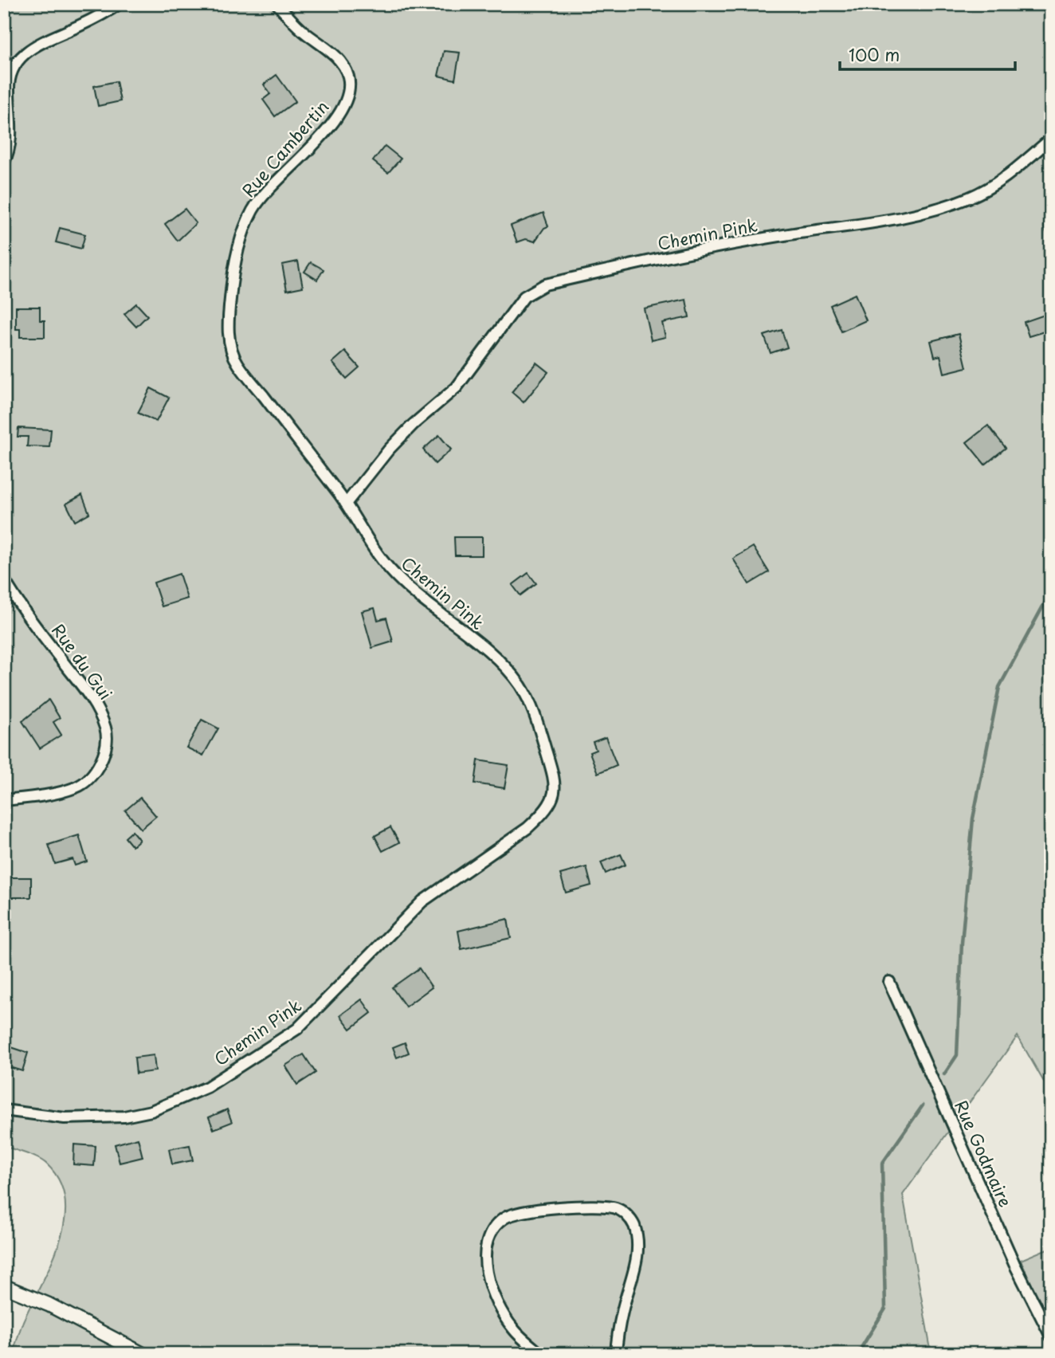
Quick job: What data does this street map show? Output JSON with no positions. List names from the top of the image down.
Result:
{
  "streets": {
    "street": [
      "Rue Cambertin",
      "Chemin Pink",
      "Rue du Gui",
      "Rue Godmaire"
    ]
  },
  "crossings": [
    ["Rue Cambertin", "Chemin Pink"]
  ],
  "scale_bar": "100 m"
}
